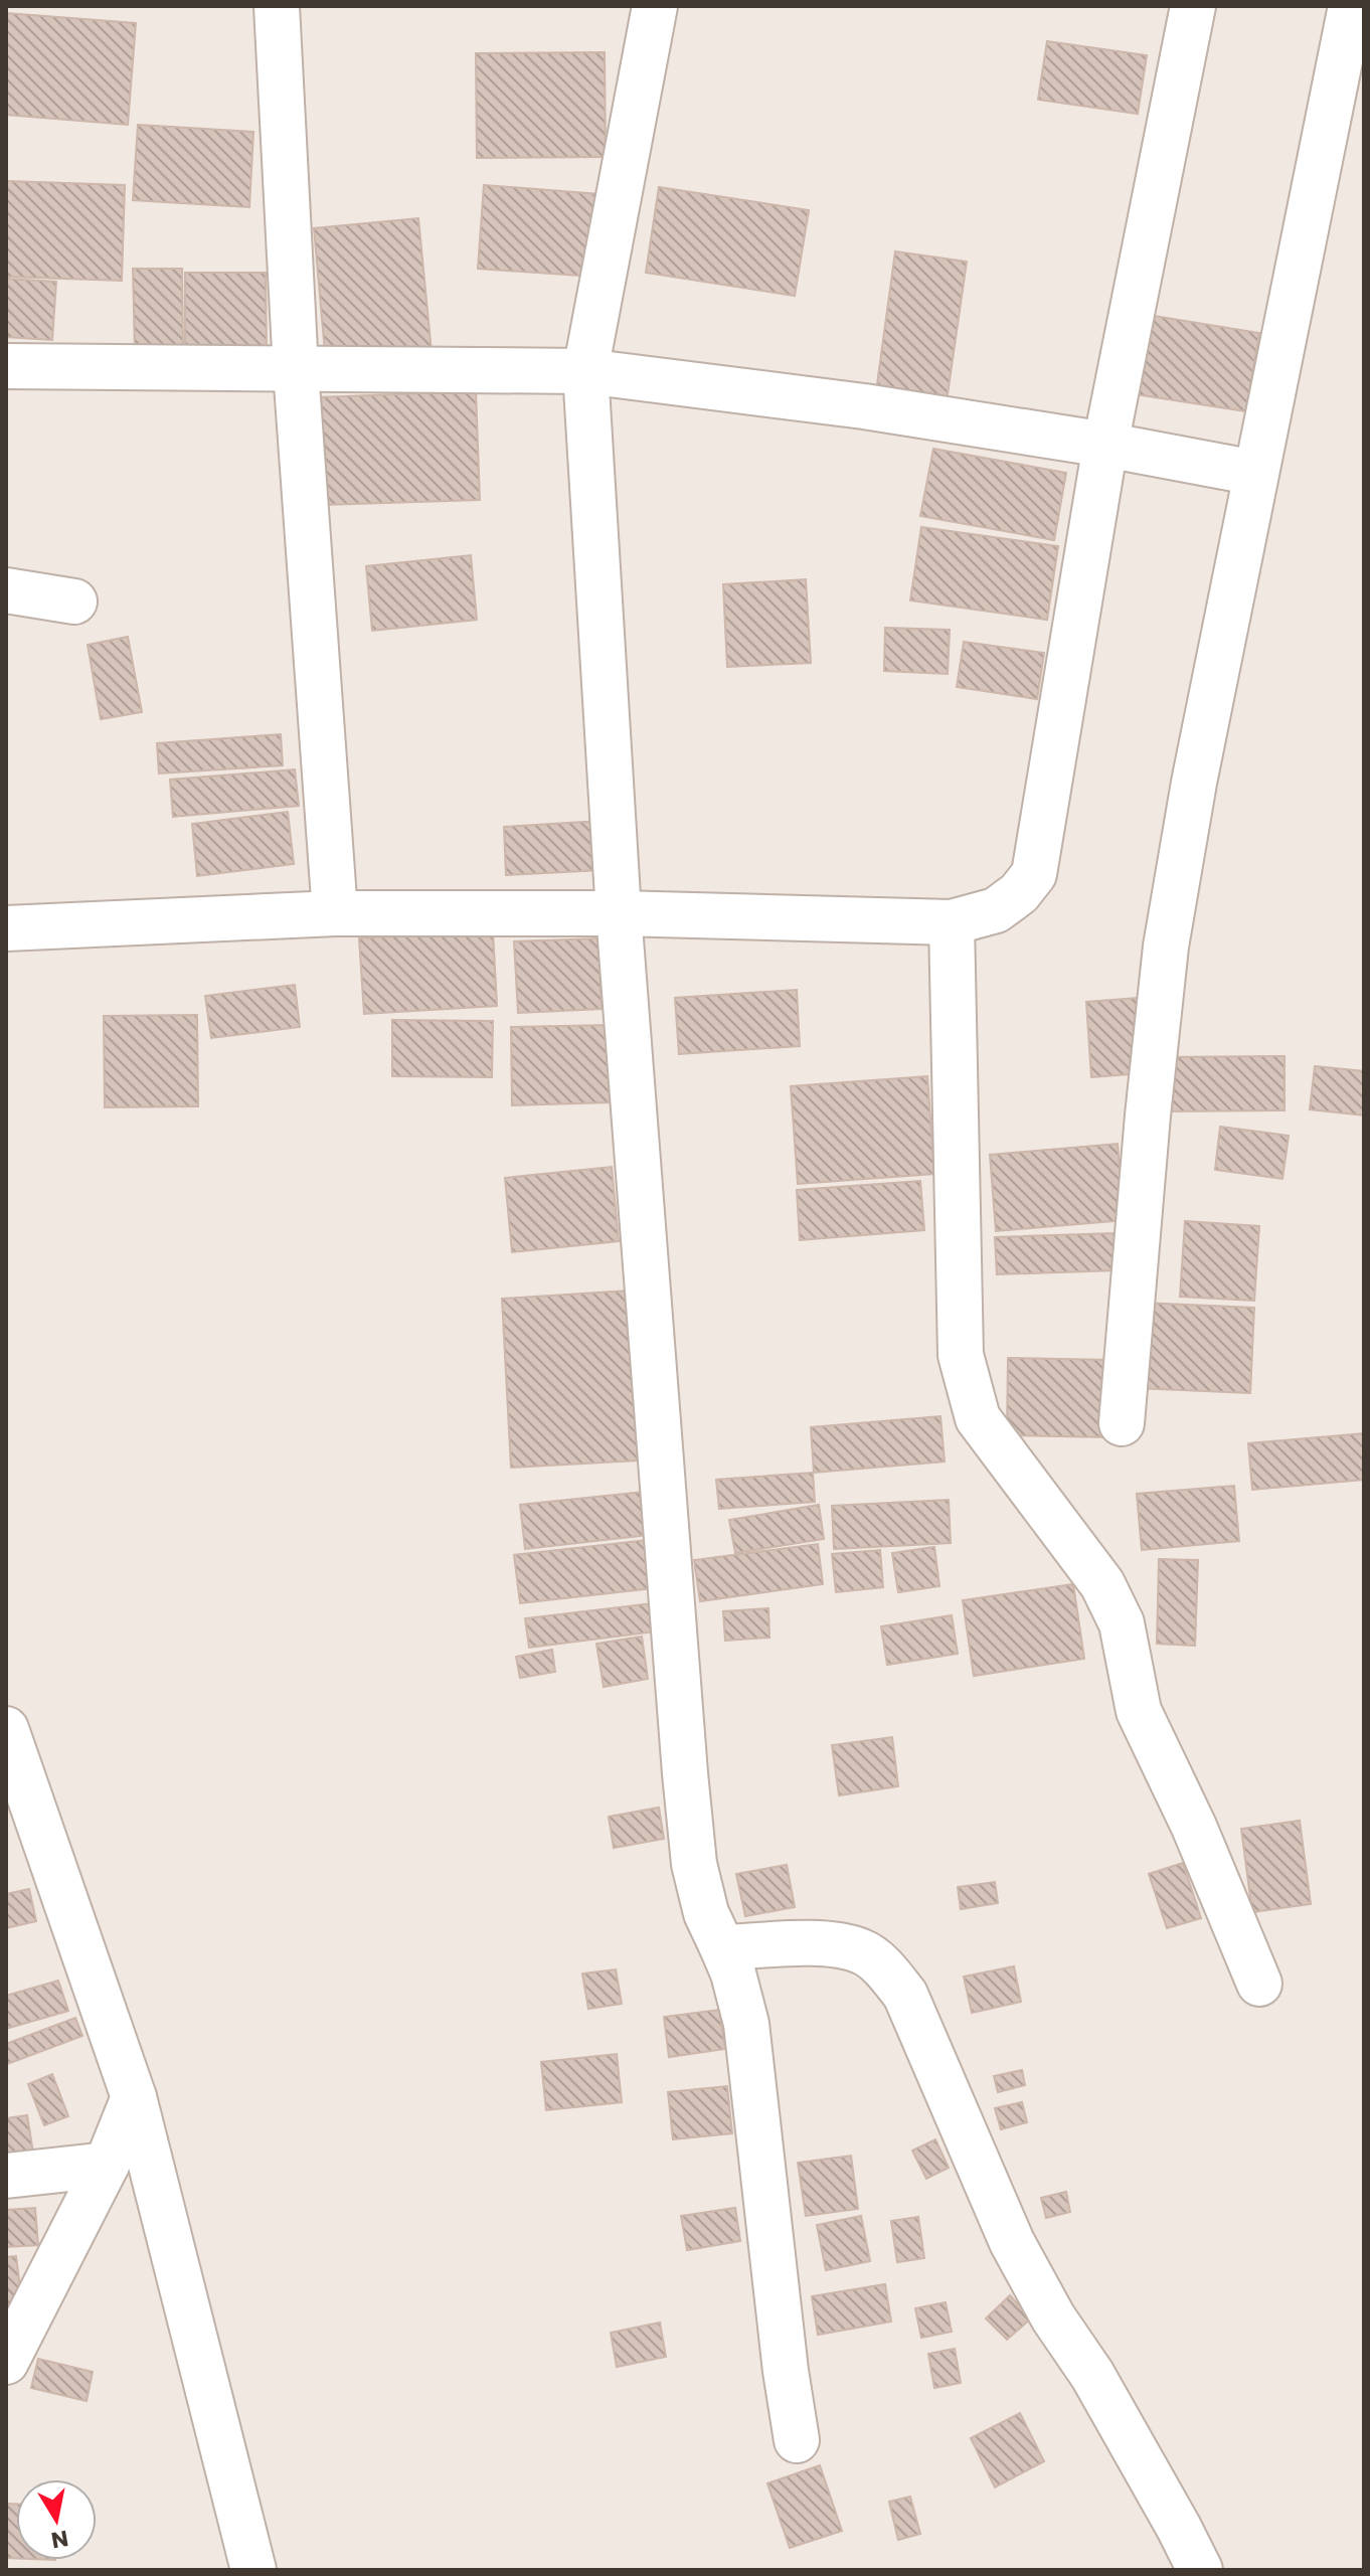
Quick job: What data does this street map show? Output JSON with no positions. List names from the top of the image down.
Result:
{
  "north": "bottom"
}
